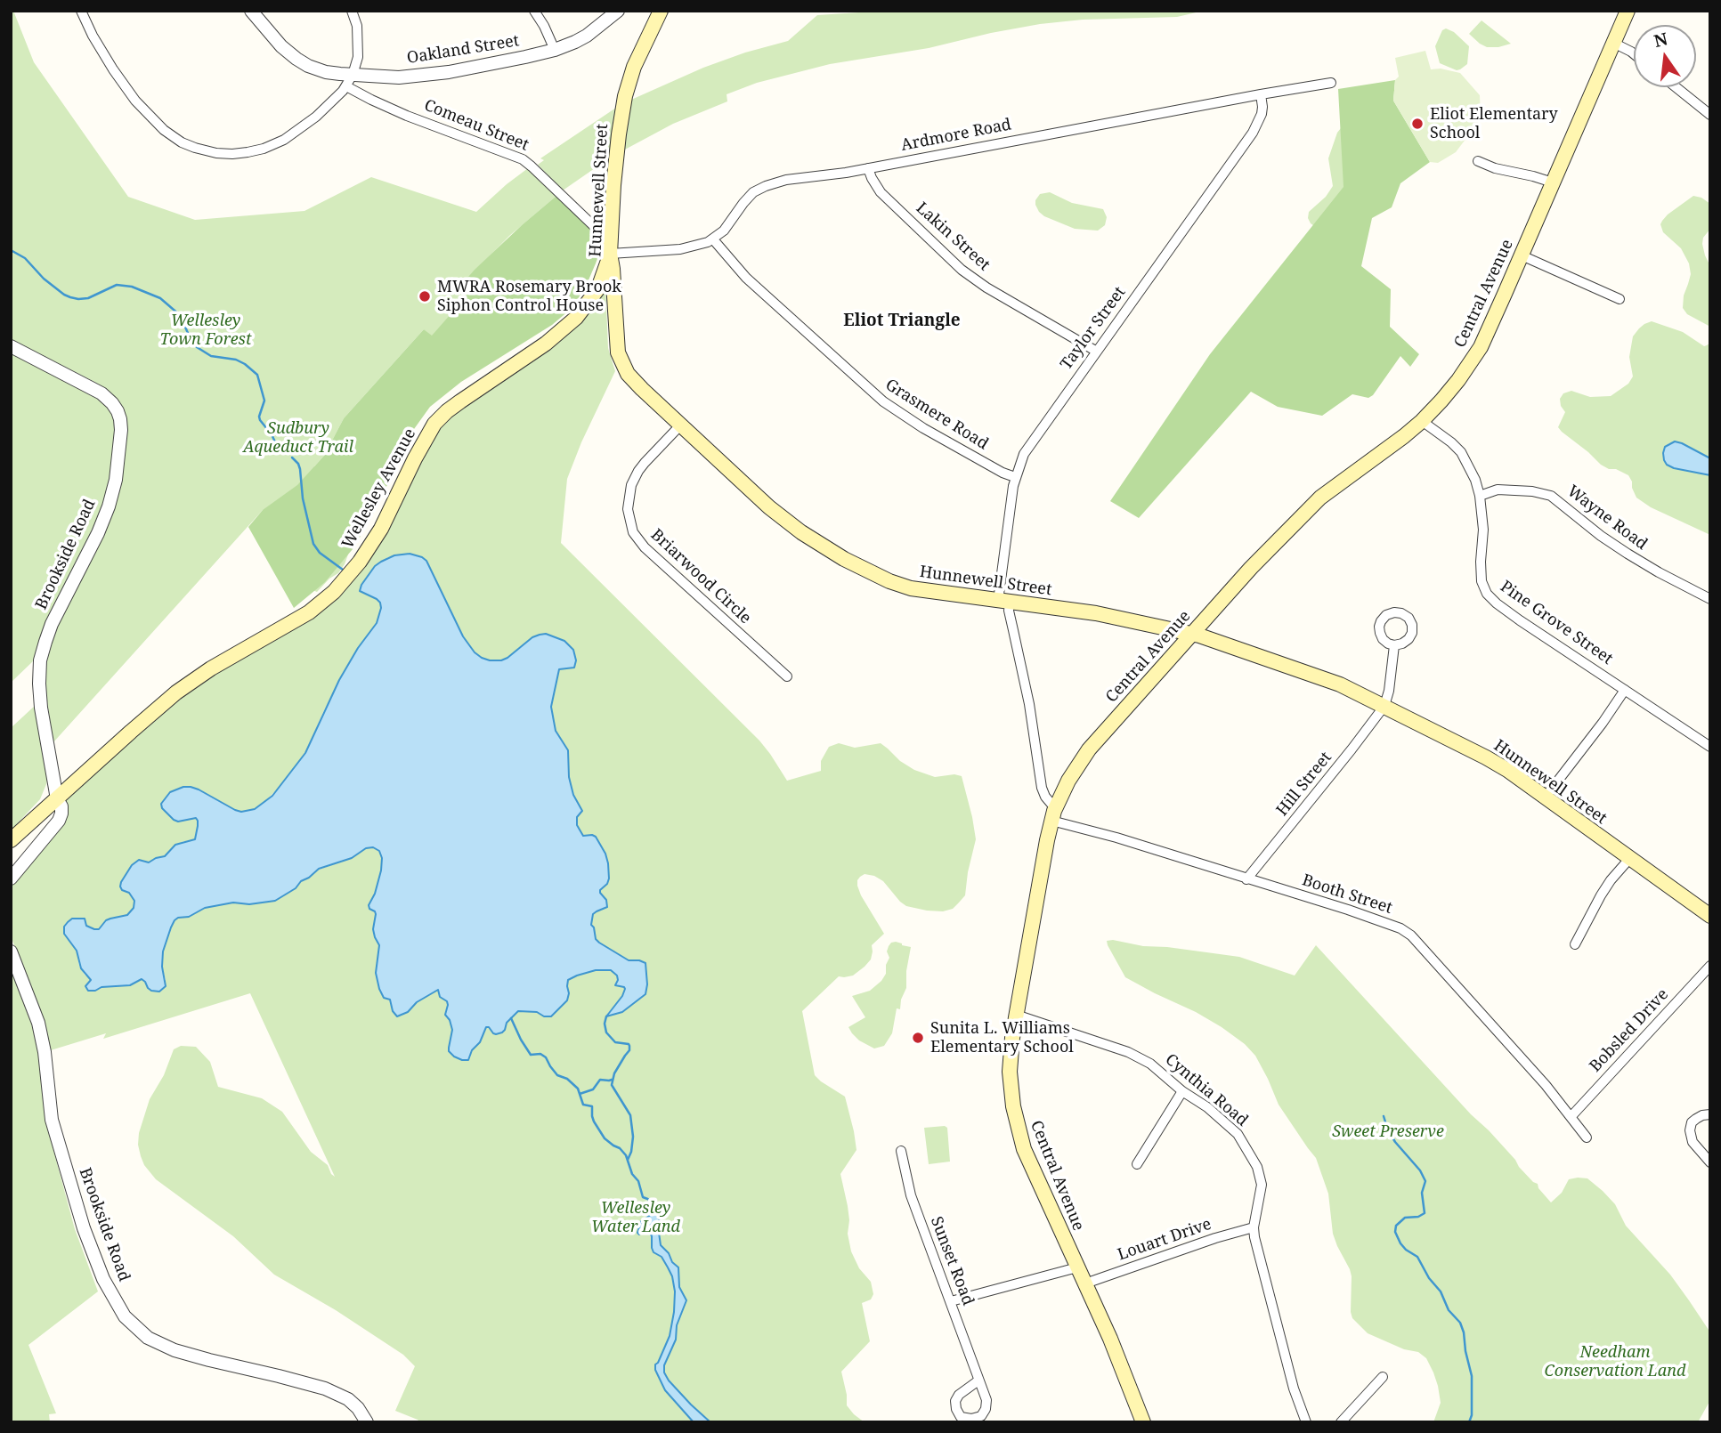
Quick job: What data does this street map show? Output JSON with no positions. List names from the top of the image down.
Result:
{
  "streets": {
    "main road": ["Hunnewell Street", "Central Avenue", "Wellesley Avenue"],
    "street": [
      "Oakland Street",
      "Comeau Street",
      "Ardmore Road",
      "Lakin Street",
      "Taylor Street",
      "Grasmere Road",
      "Wayne Road",
      "Brookside Road",
      "Briarwood Circle",
      "Pine Grove Street",
      "Hill Street",
      "Booth Street",
      "Bobsled Drive",
      "Cynthia Road",
      "Louart Drive",
      "Sunset Road"
    ]
  },
  "crossings": [
    ["Oakland Street", "Comeau Street"],
    ["Comeau Street", "Hunnewell Street"],
    ["Ardmore Road", "Lakin Street"],
    ["Ardmore Road", "Taylor Street"],
    ["Ardmore Road", "Grasmere Road"],
    ["Hunnewell Street", "Central Avenue"],
    ["Hunnewell Street", "Taylor Street"],
    ["Hunnewell Street", "Wellesley Avenue"],
    ["Hunnewell Street", "Briarwood Circle"],
    ["Hunnewell Street", "Hill Street"],
    ["Lakin Street", "Taylor Street"],
    ["Central Avenue", "Taylor Street"],
    ["Central Avenue", "Pine Grove Street"],
    ["Central Avenue", "Booth Street"],
    ["Central Avenue", "Cynthia Road"],
    ["Central Avenue", "Louart Drive"],
    ["Taylor Street", "Grasmere Road"],
    ["Taylor Street", "Booth Street"],
    ["Wellesley Avenue", "Brookside Road"],
    ["Wayne Road", "Pine Grove Street"],
    ["Hill Street", "Booth Street"],
    ["Booth Street", "Bobsled Drive"],
    ["Cynthia Road", "Louart Drive"]
  ],
  "districts": ["Eliot Triangle"],
  "parks": [
    "Wellesley Town Forest",
    "Sudbury Aqueduct Trail",
    "Sweet Preserve",
    "Wellesley Water Land",
    "Needham Conservation Land"
  ],
  "places": ["Eliot Elementary School", "MWRA Rosemary Brook Siphon Control House", "Sunita L. Williams Elementary School"],
  "north": "top"
}
